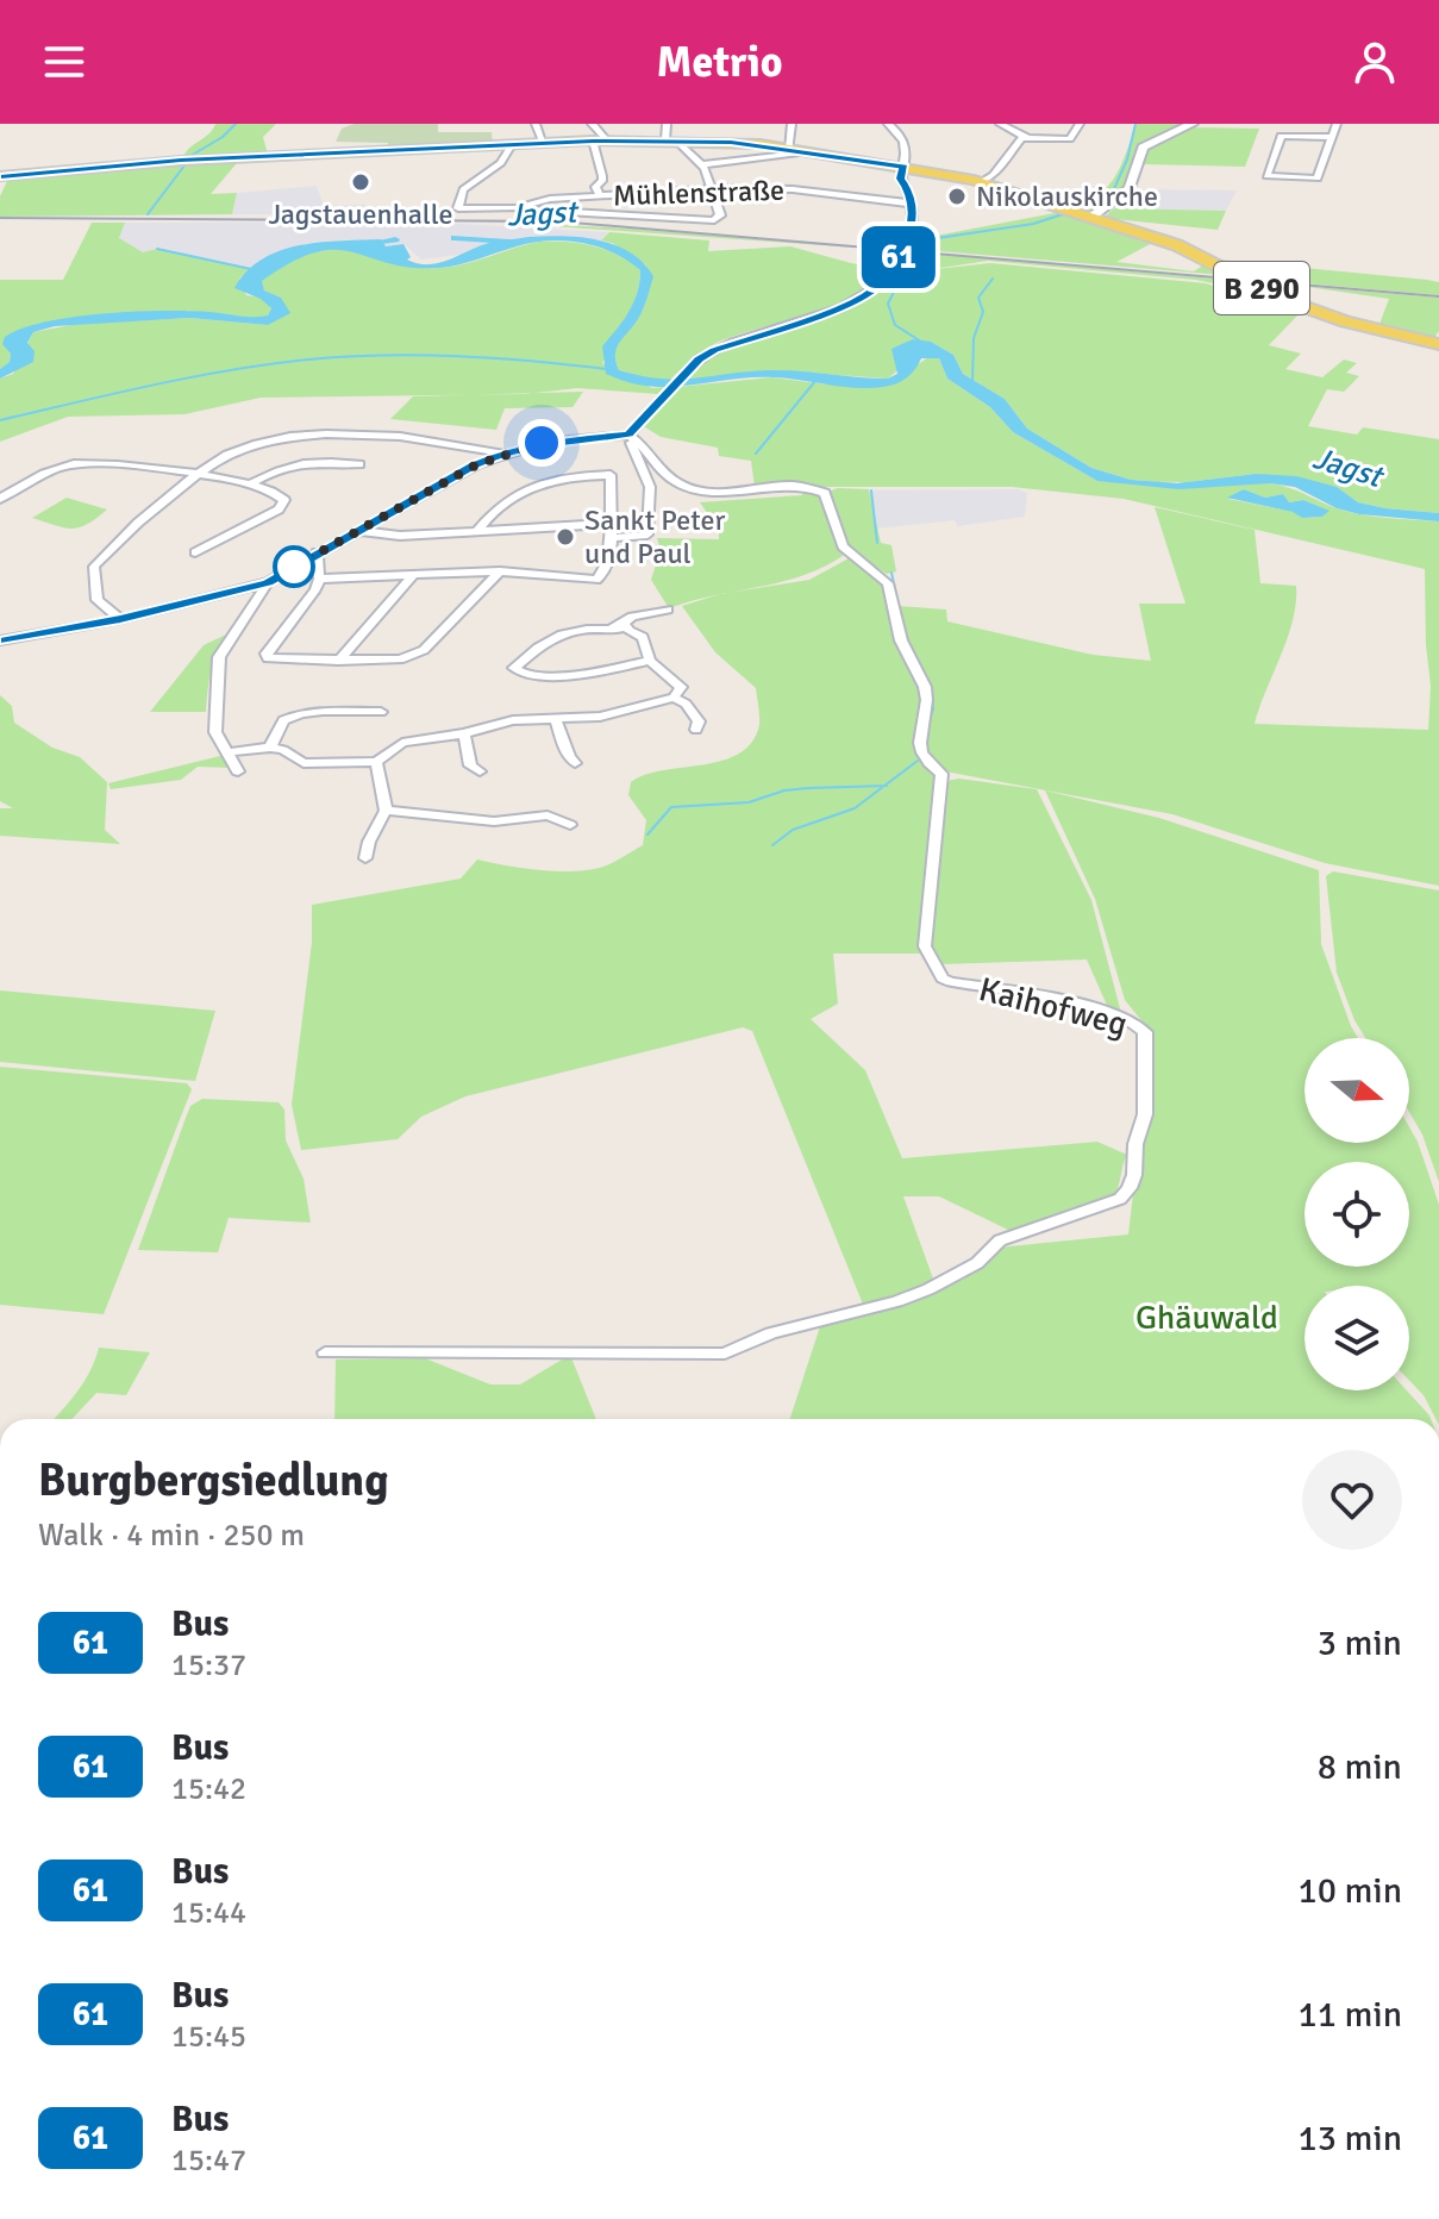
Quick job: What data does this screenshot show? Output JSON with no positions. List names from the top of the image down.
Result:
{
  "streets": {
    "main road": ["B 290"],
    "street": ["Mühlenstraße", "Kaihofweg"]
  },
  "water": ["Jagst"],
  "parks": ["Ghäuwald"],
  "places": ["Jagstauenhalle", "Nikolauskirche", "Sankt Peter und Paul"],
  "lines": ["bus line 61"],
  "north": "right",
  "page": {
    "header": "Metrio",
    "on_map": "61",
    "heading": ["Burgbergsiedlung", "Walk · 4 min · 250 m"],
    "list": [
      {
        "mark": "61",
        "name": "Bus",
        "note": "15:37",
        "value": "3 min"
      },
      {
        "mark": "61",
        "name": "Bus",
        "note": "15:42",
        "value": "8 min"
      },
      {
        "mark": "61",
        "name": "Bus",
        "note": "15:44",
        "value": "10 min"
      },
      {
        "mark": "61",
        "name": "Bus",
        "note": "15:45",
        "value": "11 min"
      },
      {
        "mark": "61",
        "name": "Bus",
        "note": "15:47",
        "value": "13 min"
      }
    ]
  }
}
